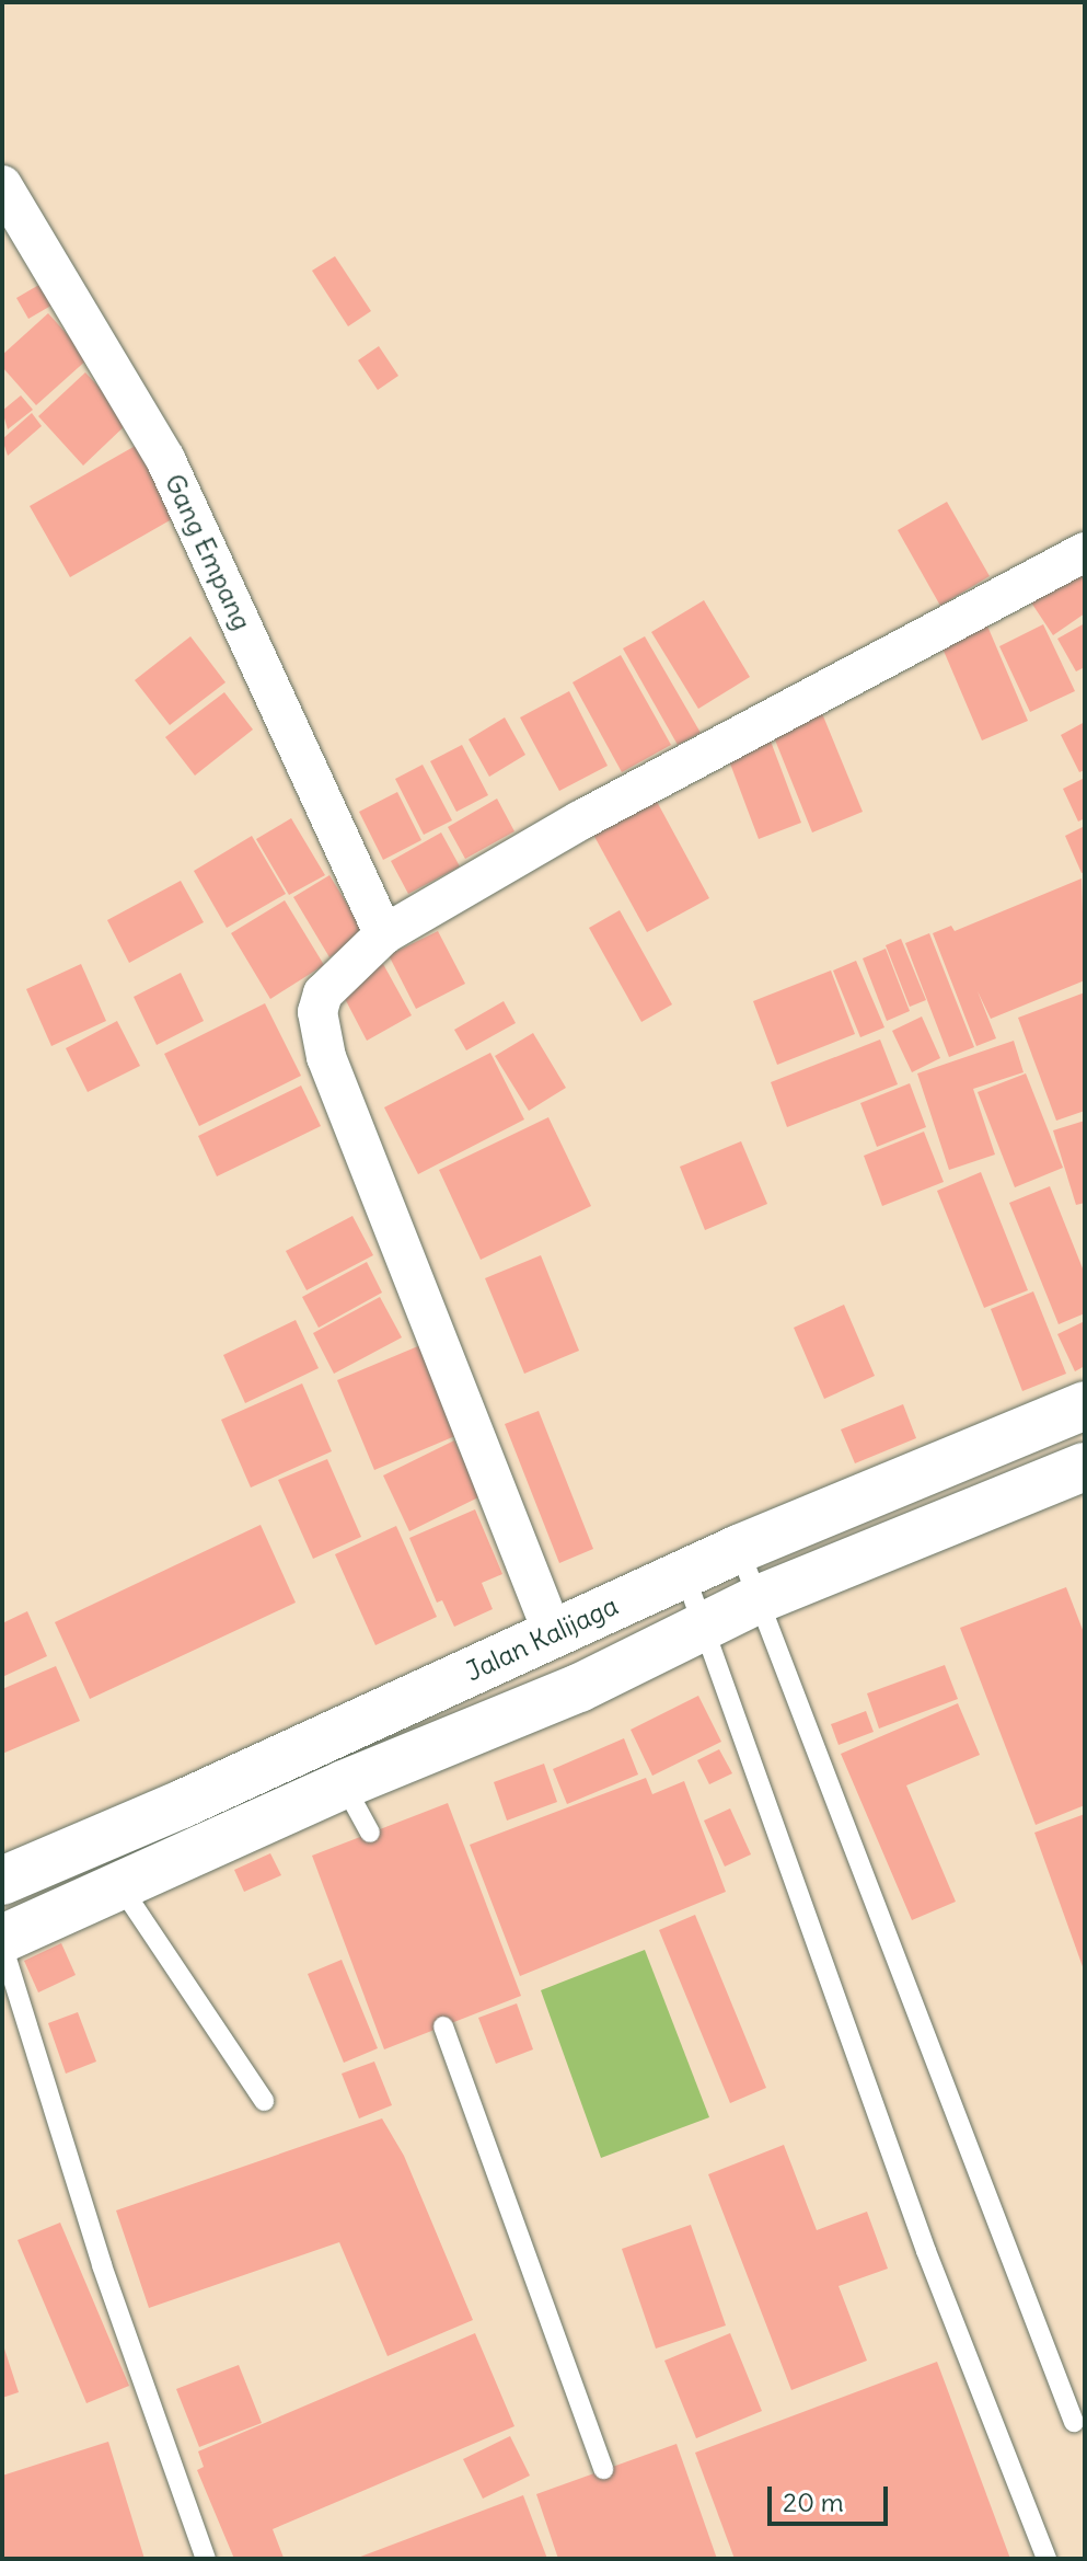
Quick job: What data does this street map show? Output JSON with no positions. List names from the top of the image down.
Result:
{
  "streets": {
    "highway": ["Jalan Kalijaga"],
    "street": ["Gang Empang"]
  },
  "scale_bar": "20 m"
}
